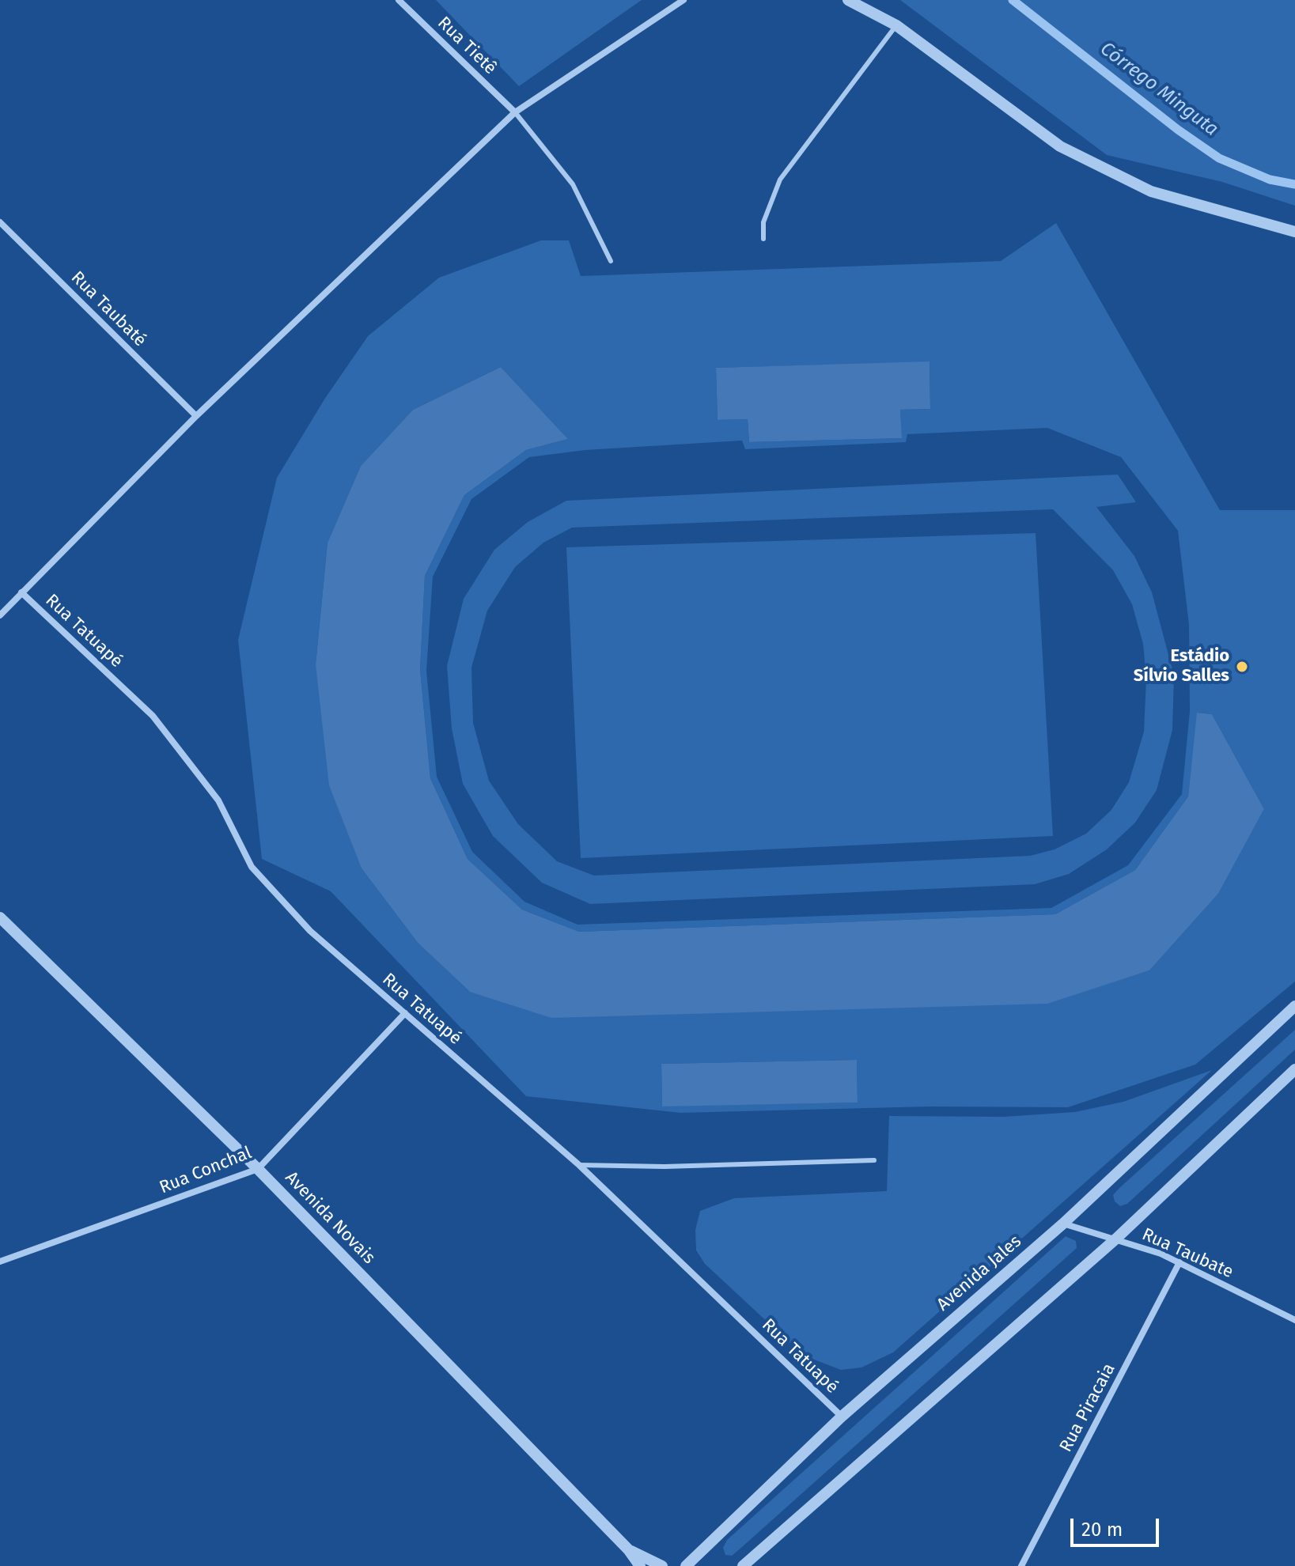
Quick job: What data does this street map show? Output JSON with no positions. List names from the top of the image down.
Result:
{
  "streets": {
    "street": [
      "Rua Tietê",
      "Rua Taubaté",
      "Rua Tatuapé",
      "Rua Conchal",
      "Avenida Novais",
      "Rua Taubate",
      "Avenida Jales",
      "Rua Piracaia"
    ]
  },
  "crossings": [
    ["Rua Tatuapé", "Rua Conchal"],
    ["Rua Tatuapé", "Avenida Jales"],
    ["Rua Conchal", "Avenida Novais"],
    ["Rua Taubate", "Avenida Jales"],
    ["Rua Taubate", "Rua Piracaia"]
  ],
  "water": ["Córrego Minguta"],
  "places": ["Estádio Sílvio Salles"],
  "scale_bar": "20 m"
}
